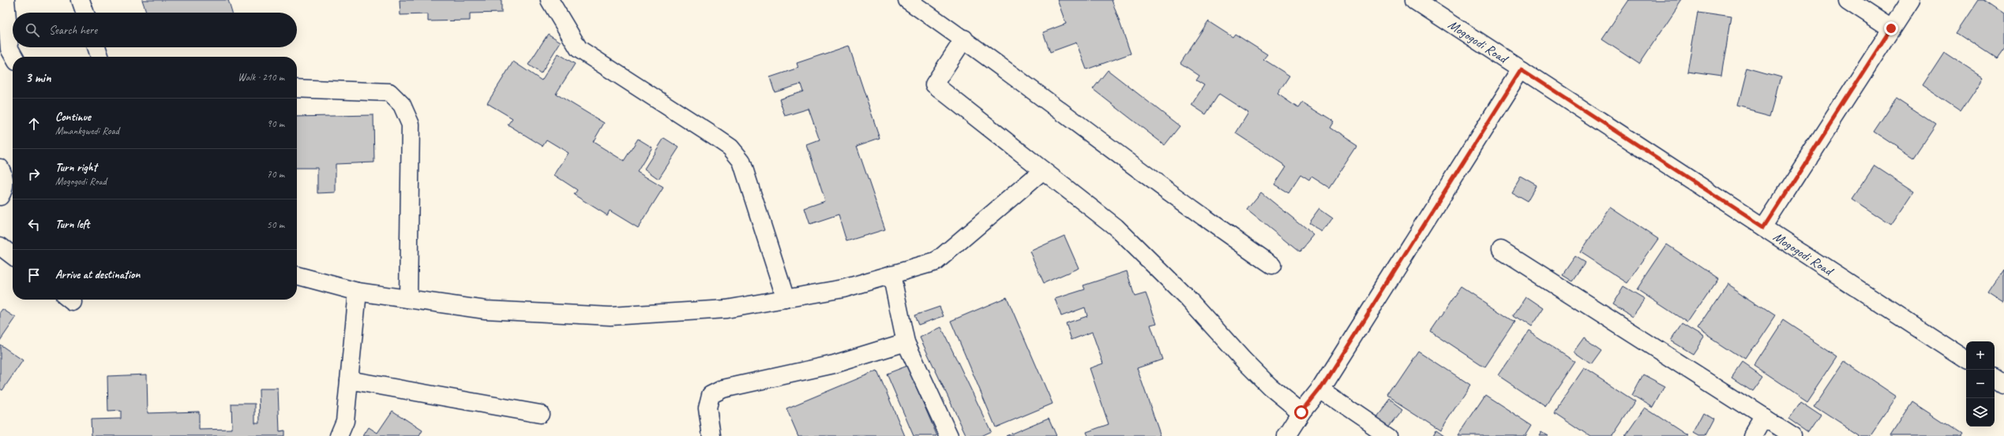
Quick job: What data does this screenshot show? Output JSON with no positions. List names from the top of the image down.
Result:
{
  "streets": {
    "street": ["Mogogodi Road"]
  },
  "page": {
    "search": "Search here",
    "heading": ["3 min", "Walk · 210 m"],
    "list": [
      ["Continue", "Mmankgwedi Road", "90 m"],
      ["Turn right", "Mogogodi Road", "70 m"],
      ["Turn left", "50 m"],
      "Arrive at destination"
    ],
    "map_buttons": ["+", "−"]
  }
}
